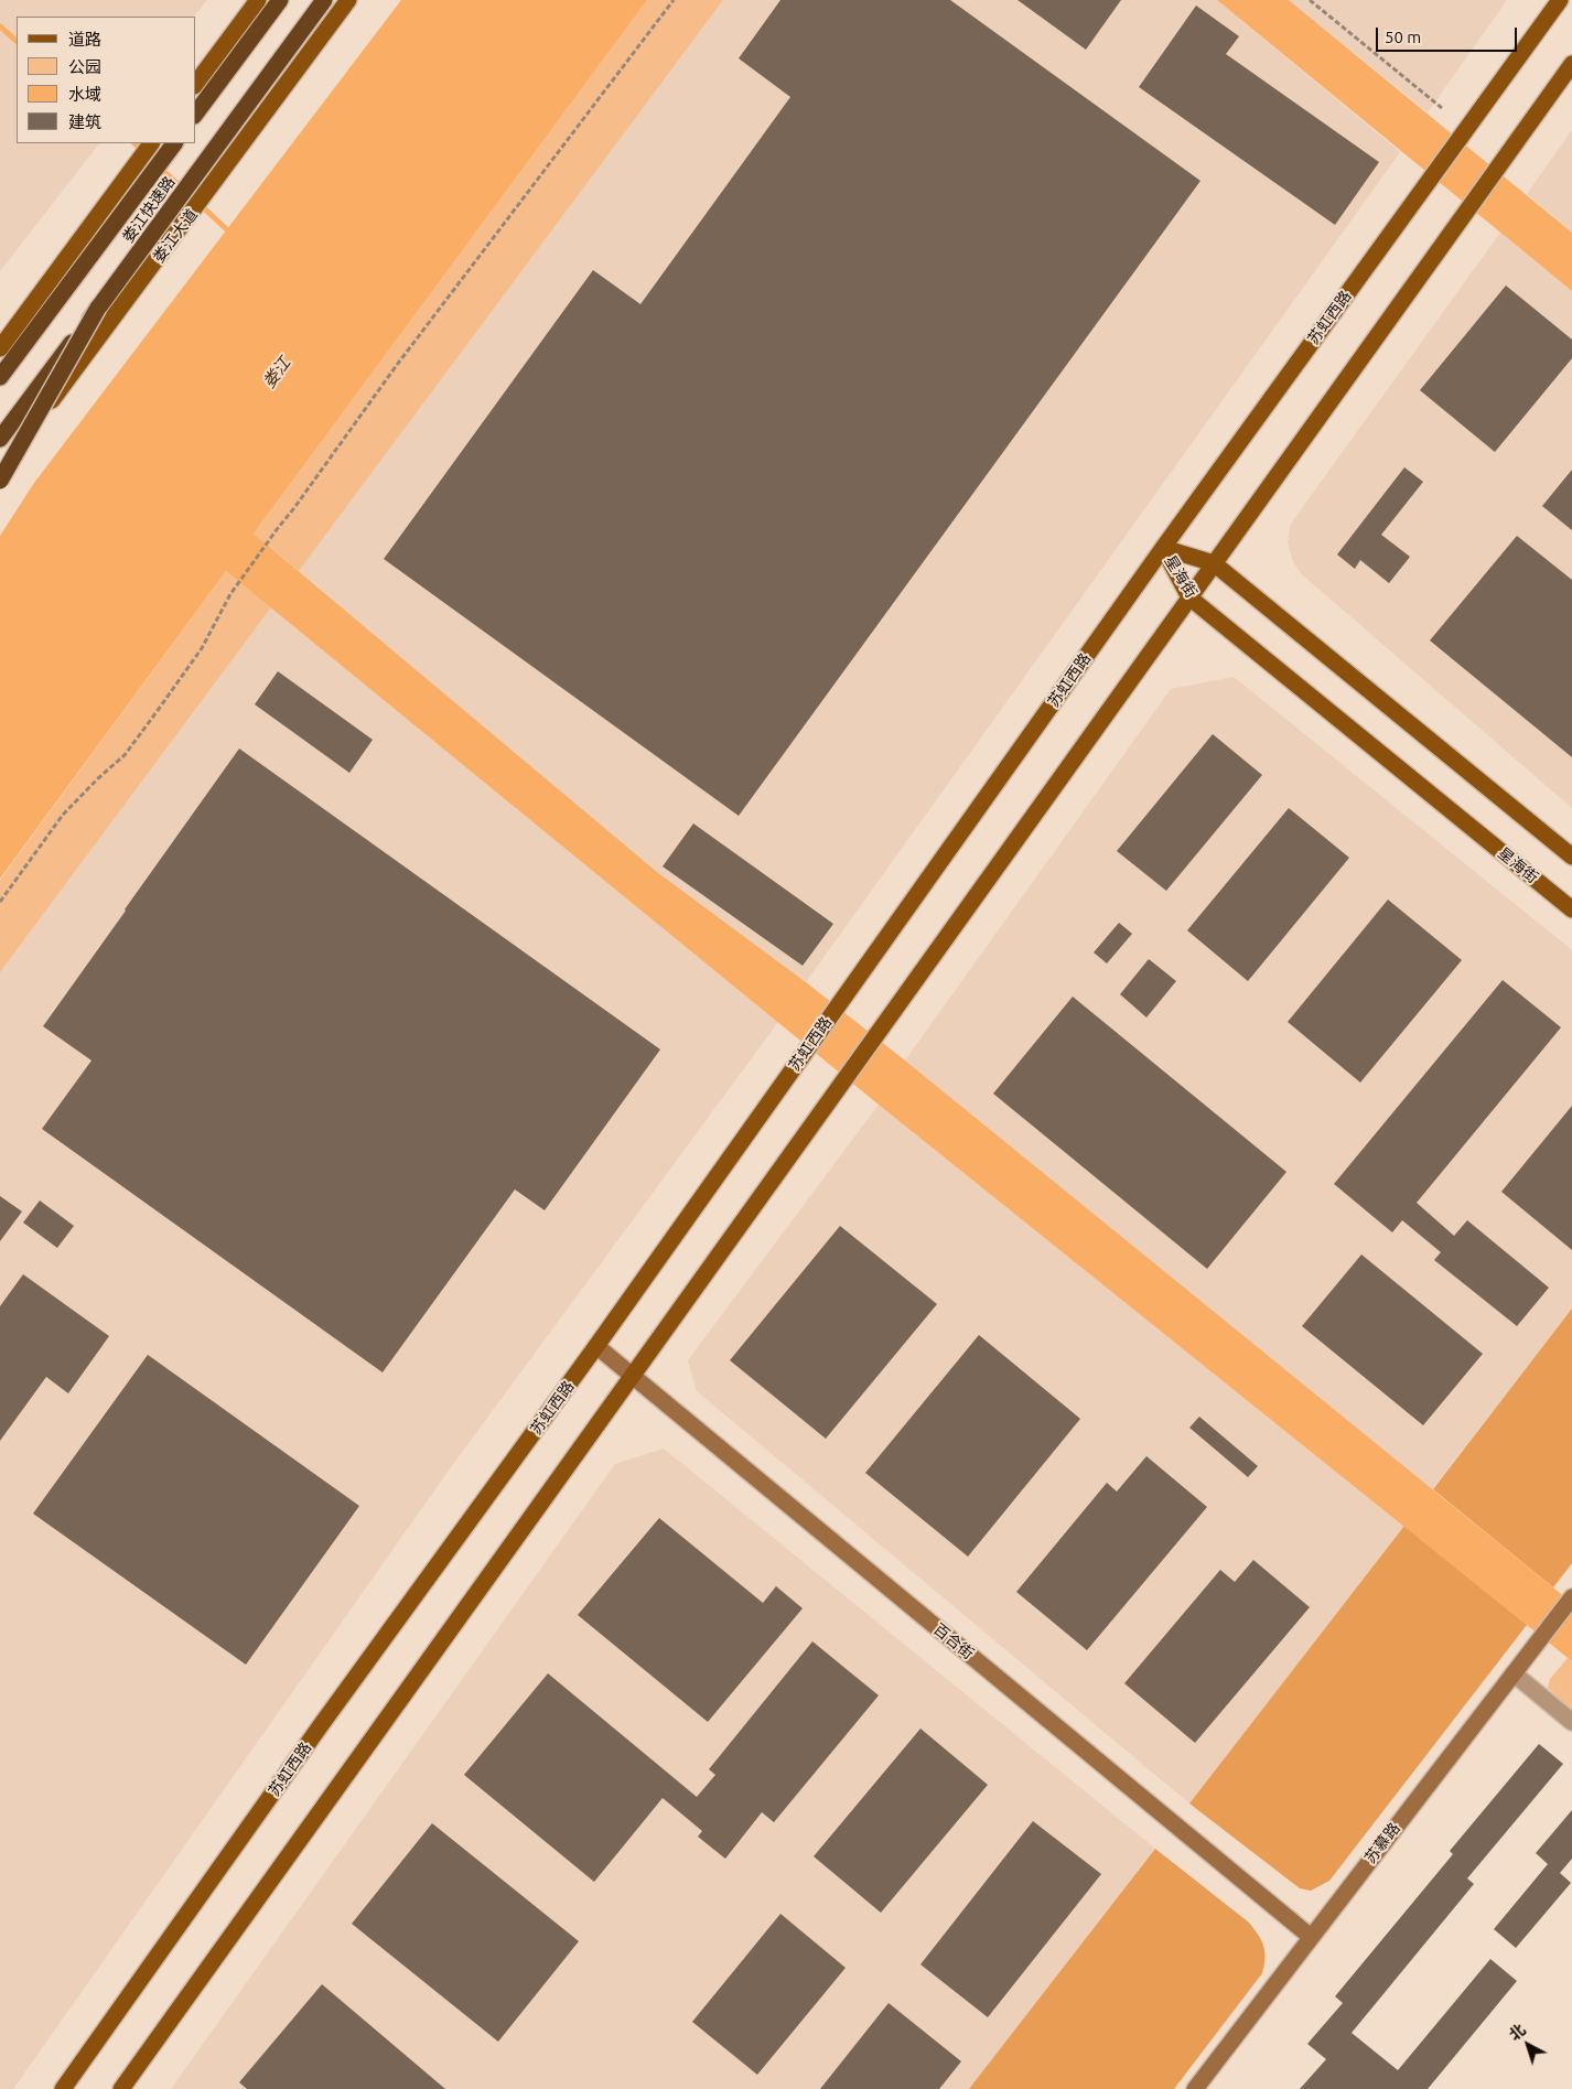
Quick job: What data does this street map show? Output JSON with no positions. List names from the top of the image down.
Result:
{
  "streets": {
    "highway": ["娄江快速路"],
    "main road": ["娄江大道", "苏虹西路", "星海街"],
    "street": ["百合街", "苏慕路"]
  },
  "crossings": [
    ["苏虹西路", "星海街"],
    ["苏虹西路", "百合街"],
    ["百合街", "苏慕路"]
  ],
  "water": ["娄江"],
  "legend": [
    "道路",
    "公园",
    "水域",
    "建筑"
  ],
  "scale_bar": "50 m",
  "north": "top left"
}
